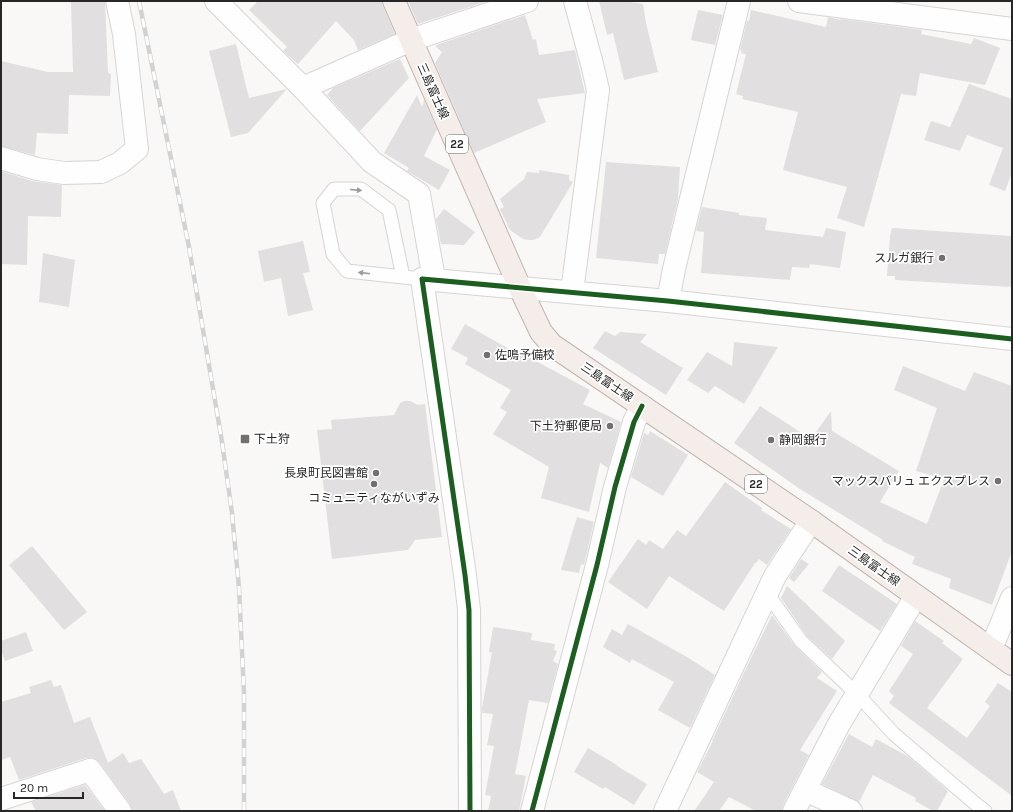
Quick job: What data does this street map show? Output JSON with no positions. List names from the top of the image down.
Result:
{
  "streets": {
    "main road": ["三島富士線", "22"]
  },
  "places": {
    "other": [
      "スルガ銀行",
      "佐鳴予備校",
      "下土狩郵便局",
      "静岡銀行",
      "長泉町民図書館",
      "マックスバリュ エクスプレス",
      "コミュニティながいずみ"
    ],
    "transit": ["下土狩"]
  },
  "scale_bar": "20 m"
}
